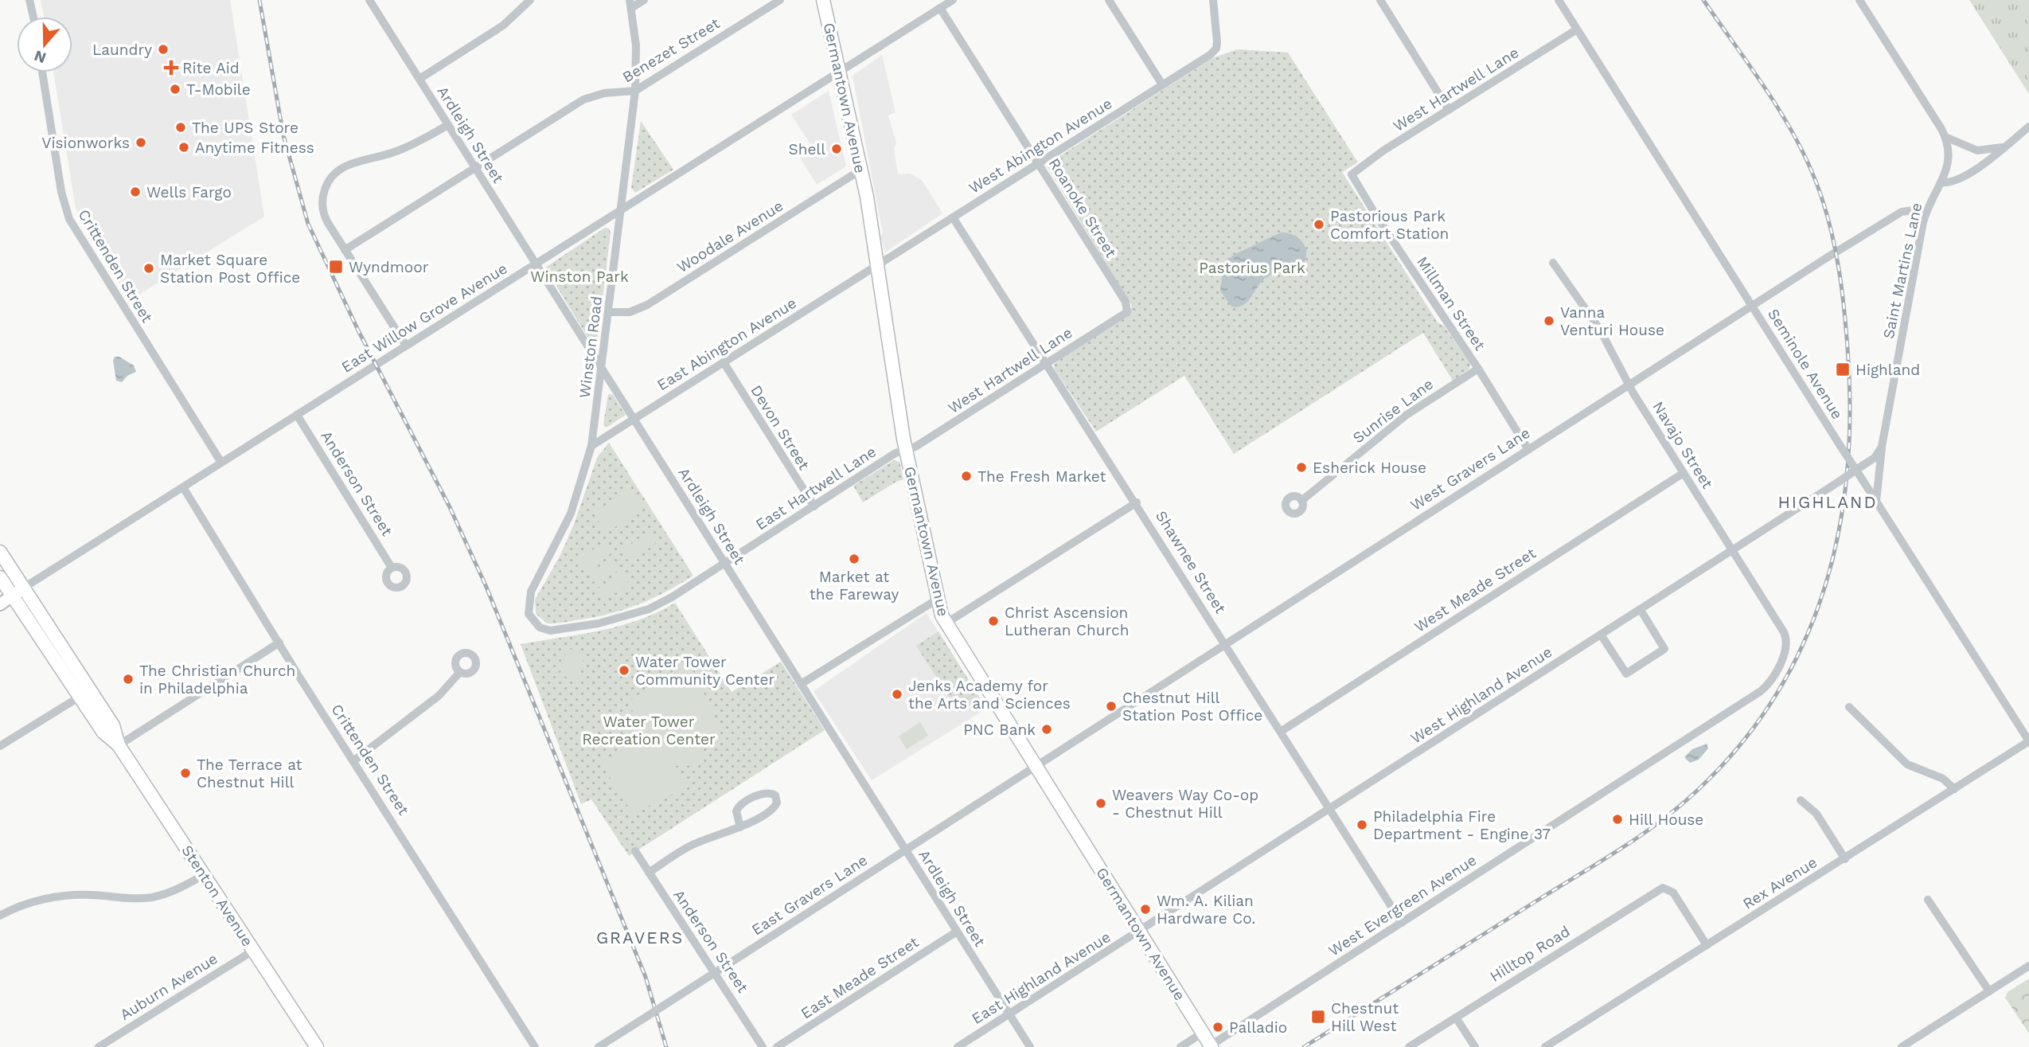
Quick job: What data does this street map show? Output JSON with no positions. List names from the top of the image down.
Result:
{
  "streets": {
    "main road": ["Germantown Avenue", "Stenton Avenue"],
    "street": [
      "Benezet Street",
      "West Hartwell Lane",
      "Ardleigh Street",
      "West Abington Avenue",
      "Roanoke Street",
      "Woodale Avenue",
      "Crittenden Street",
      "Saint Martins Lane",
      "Millman Street",
      "East Willow Grove Avenue",
      "East Abington Avenue",
      "Winston Road",
      "Seminole Avenue",
      "Sunrise Lane",
      "Devon Street",
      "Navajo Street",
      "West Gravers Lane",
      "Anderson Street",
      "East Hartwell Lane",
      "Shawnee Street",
      "West Meade Street",
      "West Highland Avenue",
      "Rex Avenue",
      "East Gravers Lane",
      "West Evergreen Avenue",
      "Hilltop Road",
      "East Meade Street",
      "East Highland Avenue",
      "Auburn Avenue"
    ]
  },
  "crossings": [
    ["Benezet Street", "Ardleigh Street"],
    ["Benezet Street", "Winston Road"],
    ["West Hartwell Lane", "Germantown Avenue"],
    ["West Hartwell Lane", "Roanoke Street"],
    ["West Hartwell Lane", "Millman Street"],
    ["West Hartwell Lane", "Seminole Avenue"],
    ["West Hartwell Lane", "East Hartwell Lane"],
    ["West Hartwell Lane", "Shawnee Street"],
    ["Germantown Avenue", "West Abington Avenue"],
    ["Germantown Avenue", "Woodale Avenue"],
    ["Germantown Avenue", "East Willow Grove Avenue"],
    ["Germantown Avenue", "East Abington Avenue"],
    ["Germantown Avenue", "West Gravers Lane"],
    ["Germantown Avenue", "East Hartwell Lane"],
    ["Germantown Avenue", "West Highland Avenue"],
    ["Germantown Avenue", "East Gravers Lane"],
    ["Germantown Avenue", "West Evergreen Avenue"],
    ["Germantown Avenue", "East Highland Avenue"],
    ["Ardleigh Street", "East Willow Grove Avenue"],
    ["Ardleigh Street", "East Abington Avenue"],
    ["Ardleigh Street", "Winston Road"],
    ["Ardleigh Street", "East Hartwell Lane"],
    ["Ardleigh Street", "East Gravers Lane"],
    ["Ardleigh Street", "East Meade Street"],
    ["Ardleigh Street", "East Highland Avenue"],
    ["West Abington Avenue", "Roanoke Street"],
    ["West Abington Avenue", "East Abington Avenue"],
    ["West Abington Avenue", "Shawnee Street"],
    ["Roanoke Street", "East Willow Grove Avenue"],
    ["Woodale Avenue", "Winston Road"],
    ["Crittenden Street", "East Willow Grove Avenue"],
    ["Saint Martins Lane", "Seminole Avenue"],
    ["Saint Martins Lane", "West Gravers Lane"],
    ["Millman Street", "Sunrise Lane"],
    ["Millman Street", "West Gravers Lane"],
    ["East Willow Grove Avenue", "Winston Road"],
    ["East Willow Grove Avenue", "Anderson Street"],
    ["East Willow Grove Avenue", "Stenton Avenue"],
    ["East Abington Avenue", "Winston Road"],
    ["East Abington Avenue", "Devon Street"],
    ["Winston Road", "East Hartwell Lane"],
    ["Seminole Avenue", "West Gravers Lane"],
    ["Seminole Avenue", "West Highland Avenue"],
    ["Seminole Avenue", "Rex Avenue"],
    ["Devon Street", "East Hartwell Lane"],
    ["Navajo Street", "West Gravers Lane"],
    ["Navajo Street", "West Meade Street"],
    ["Navajo Street", "West Highland Avenue"],
    ["Navajo Street", "West Evergreen Avenue"],
    ["West Gravers Lane", "Shawnee Street"],
    ["West Gravers Lane", "East Gravers Lane"],
    ["Anderson Street", "East Gravers Lane"],
    ["Shawnee Street", "West Meade Street"],
    ["Shawnee Street", "West Highland Avenue"],
    ["Shawnee Street", "West Evergreen Avenue"],
    ["West Highland Avenue", "East Highland Avenue"],
    ["Rex Avenue", "Hilltop Road"],
    ["Stenton Avenue", "Auburn Avenue"]
  ],
  "districts": ["HIGHLAND", "GRAVERS"],
  "parks": ["Pastorius Park", "Winston Park", "Water Tower Recreation Center"],
  "places": {
    "other": [
      "Laundry",
      "T-Mobile",
      "The UPS Store",
      "Visionworks",
      "Anytime Fitness",
      "Shell",
      "Wells Fargo",
      "Pastorious Park Comfort Station",
      "Market Square Station Post Office",
      "Vanna Venturi House",
      "Esherick House",
      "The Fresh Market",
      "Market at the Fareway",
      "Christ Ascension Lutheran Church",
      "Water Tower Community Center",
      "The Christian Church in Philadelphia",
      "Jenks Academy for the Arts and Sciences",
      "Chestnut Hill Station Post Office",
      "PNC Bank",
      "The Terrace at Chestnut Hill",
      "Weavers Way Co‑op - Chestnut Hill",
      "Hill House",
      "Philadelphia Fire Department - Engine 37",
      "Wm. A. Kilian Hardware Co.",
      "Palladio"
    ],
    "health": ["Rite Aid"],
    "transit": ["Wyndmoor", "Highland", "Chestnut Hill West"]
  },
  "north": "bottom"
}
